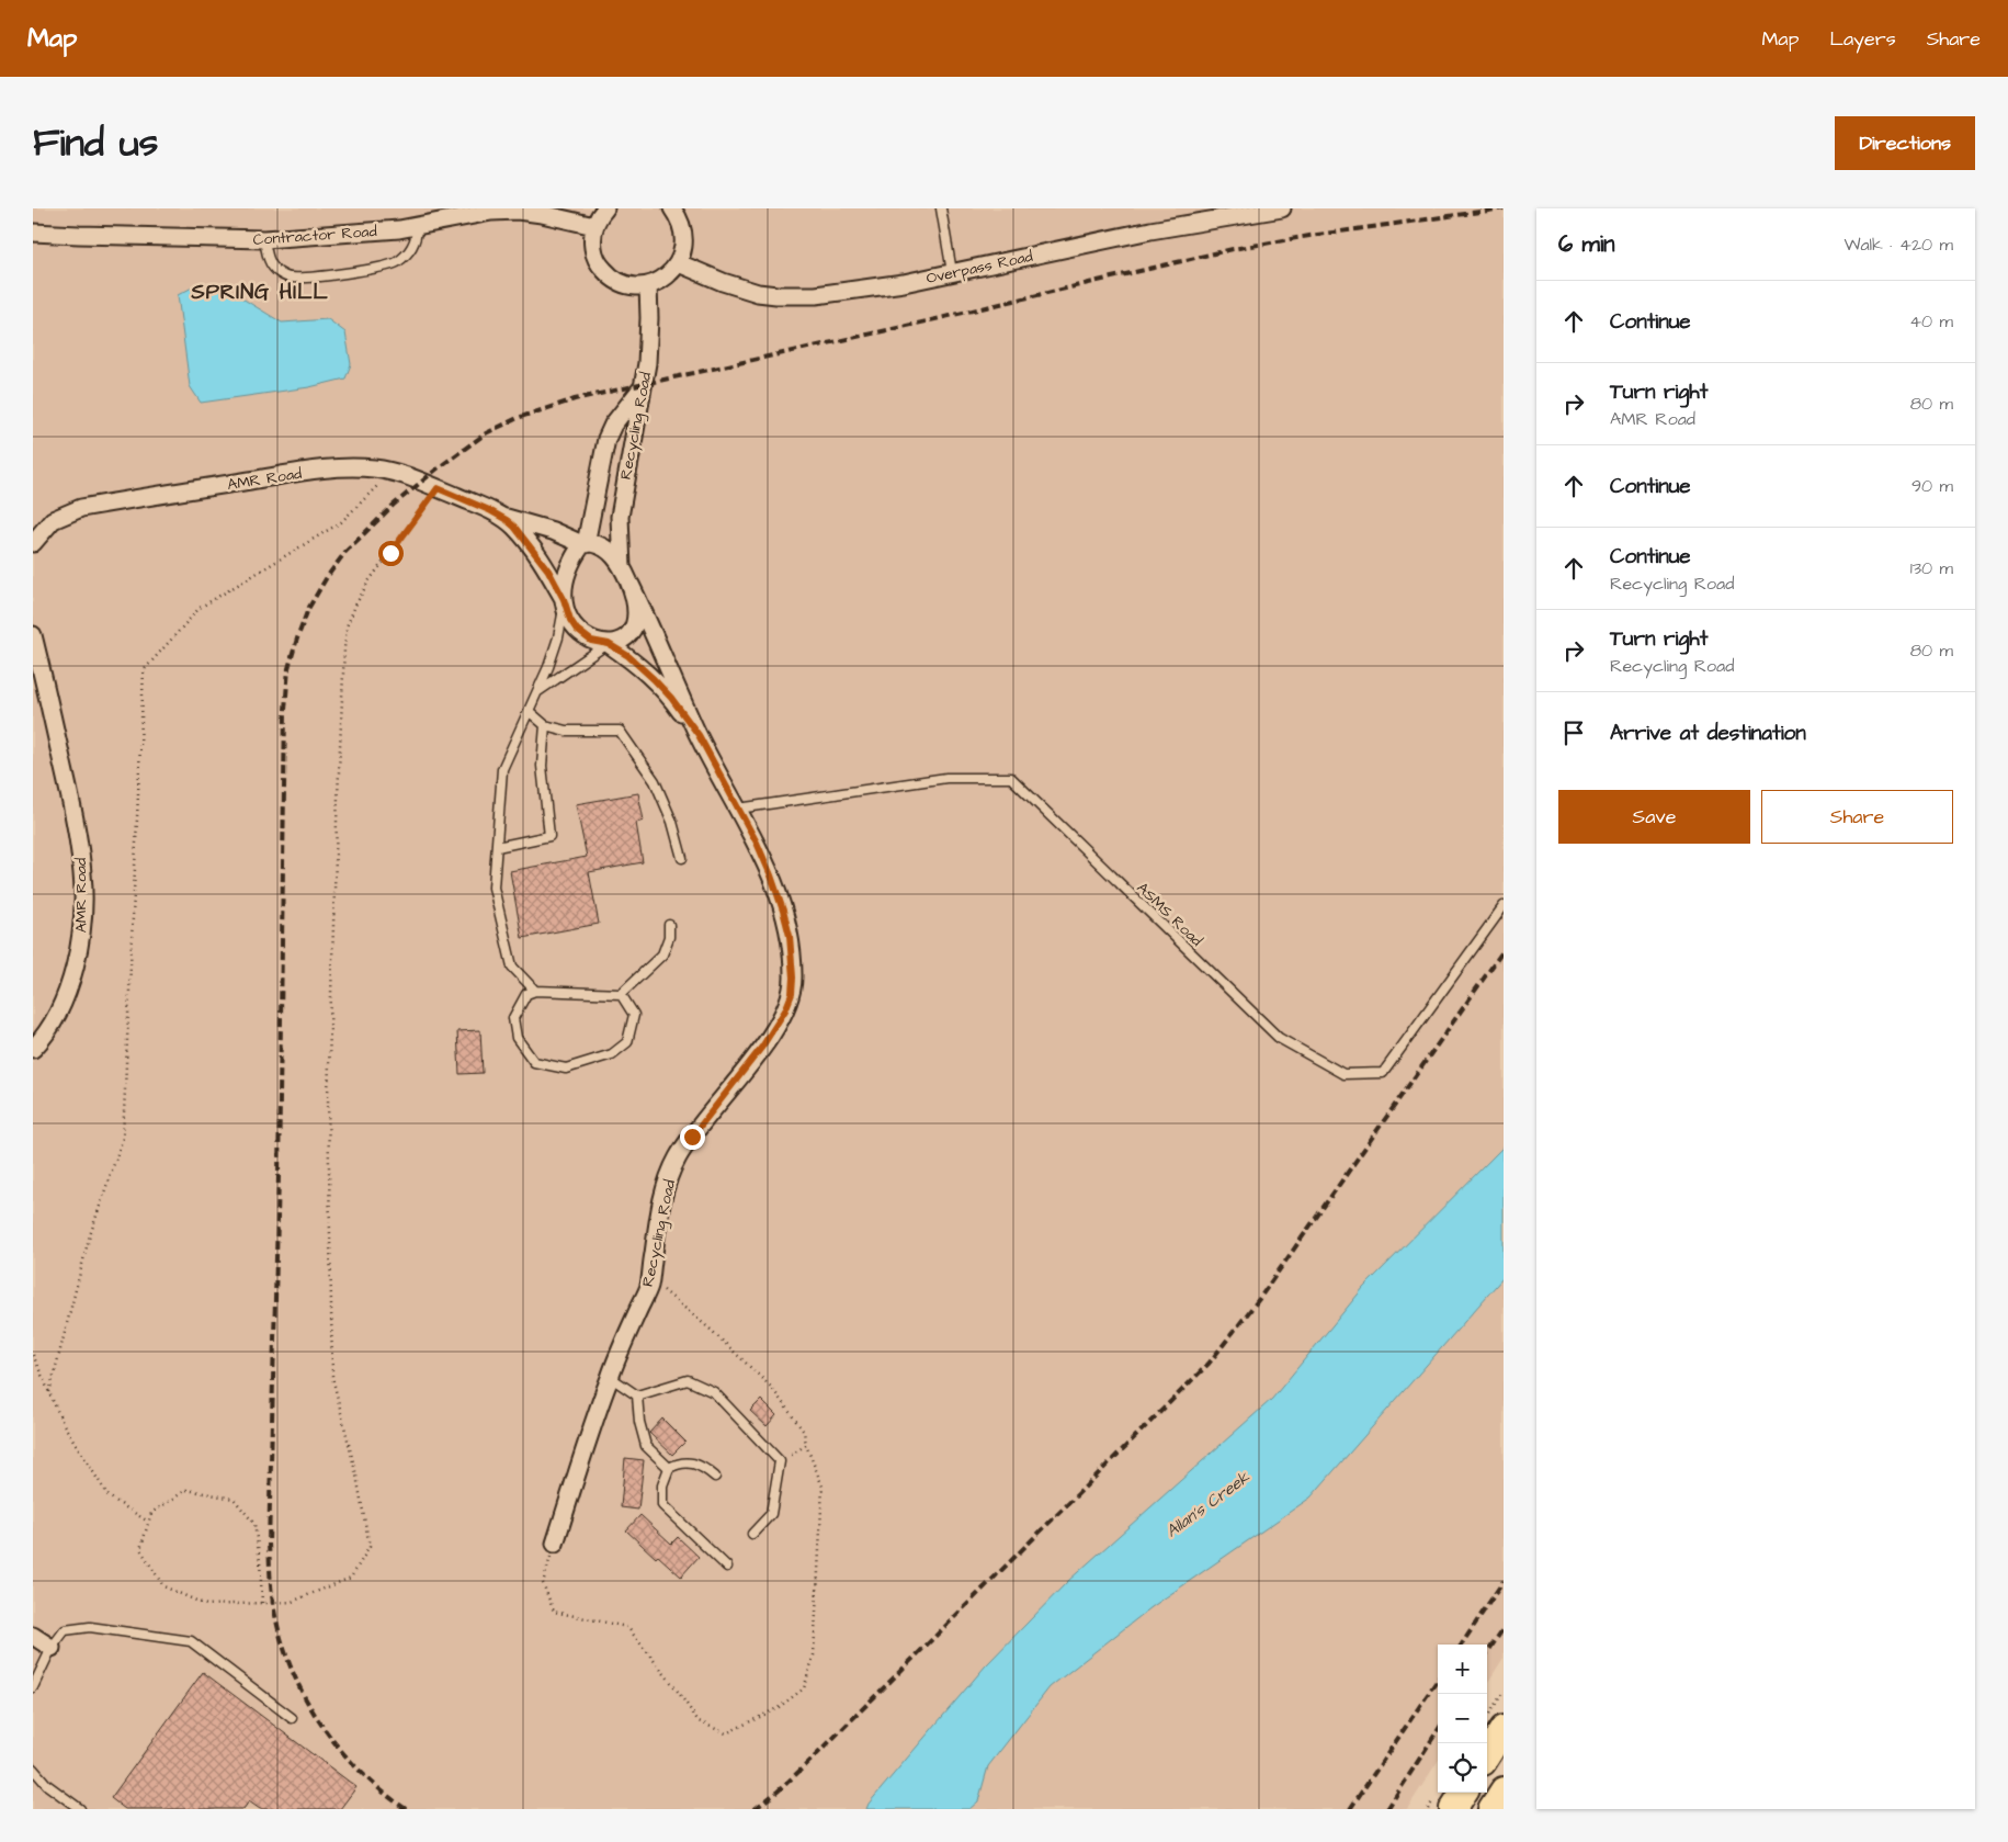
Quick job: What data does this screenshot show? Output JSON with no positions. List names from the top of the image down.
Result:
{
  "streets": {
    "street": [
      "Contractor Road",
      "Overpass Road",
      "Recycling Road",
      "AMR Road"
    ],
    "lane": ["ASMS Road"]
  },
  "crossings": [
    ["Recycling Road", "AMR Road"],
    ["Recycling Road", "ASMS Road"]
  ],
  "districts": ["SPRING HILL"],
  "water": ["Allan's Creek"],
  "page": {
    "header": "Map",
    "nav": ["Map", "Layers", "Share"],
    "title": "Find us",
    "buttons": [
      "Directions",
      ["Save", "Share"]
    ],
    "heading": ["6 min", "Walk · 420 m"],
    "list": [
      ["Continue", "40 m"],
      ["Turn right", "AMR Road", "80 m"],
      ["Continue", "90 m"],
      ["Continue", "Recycling Road", "130 m"],
      ["Turn right", "Recycling Road", "80 m"],
      "Arrive at destination"
    ],
    "map_buttons": ["+", "−"]
  }
}
